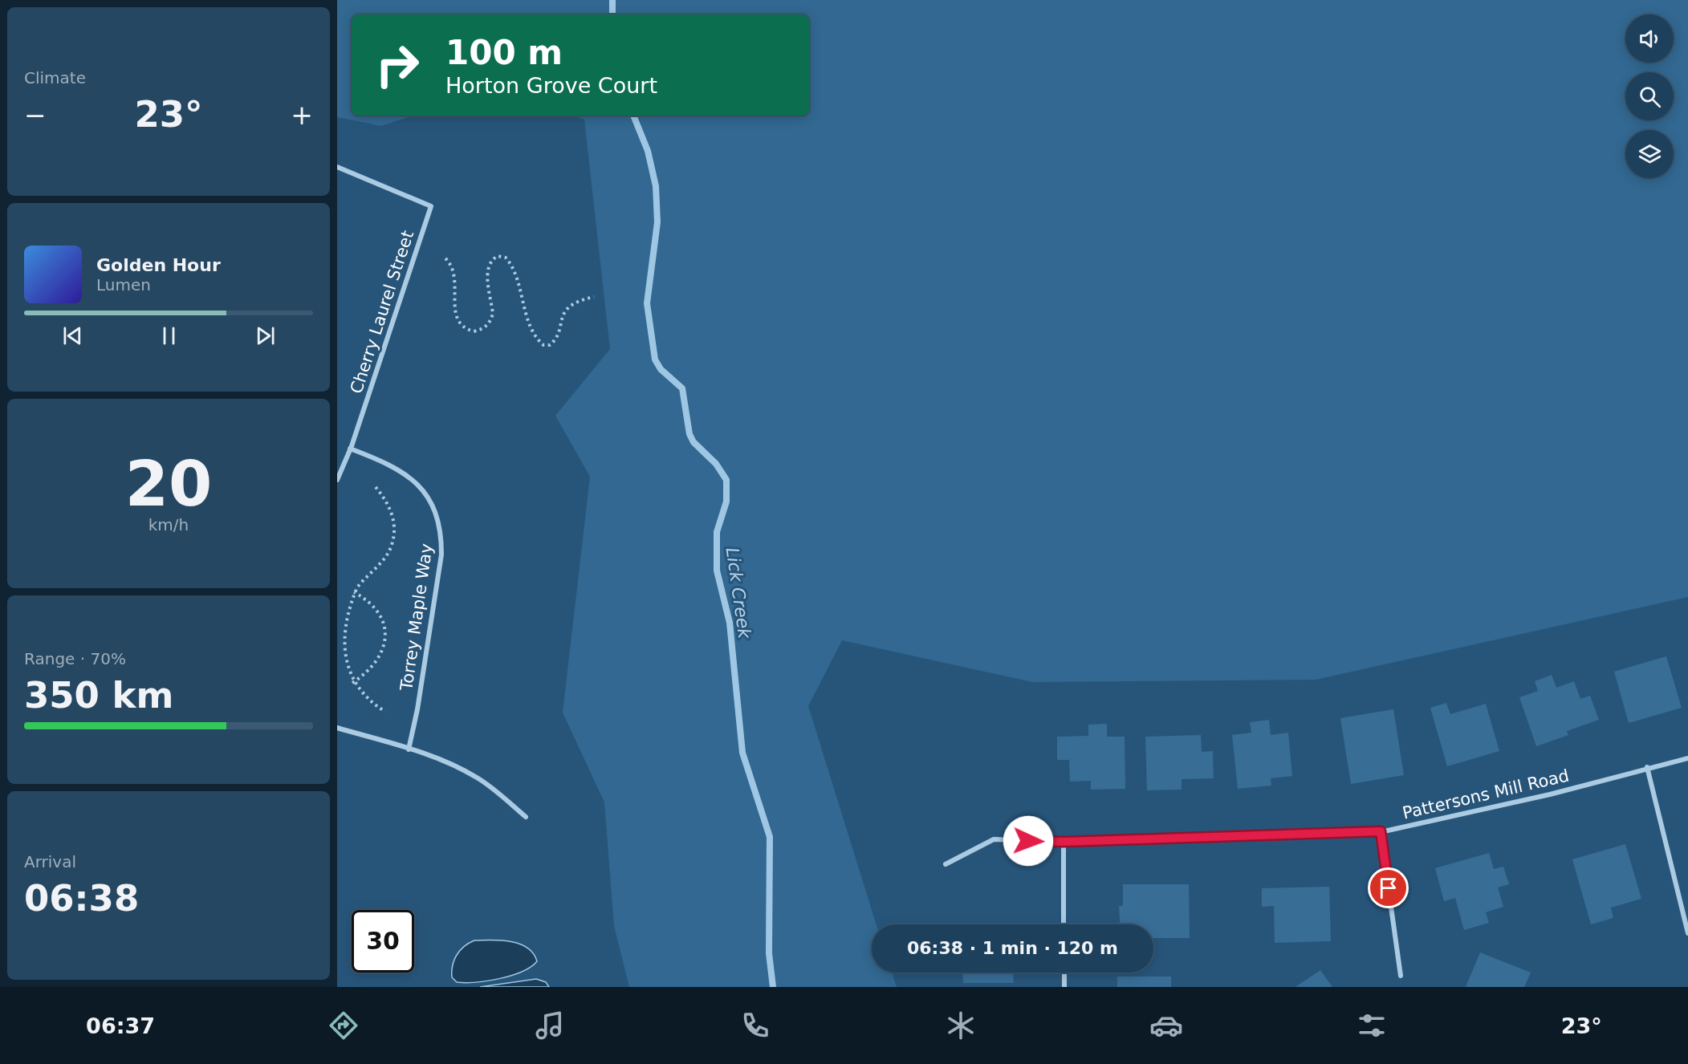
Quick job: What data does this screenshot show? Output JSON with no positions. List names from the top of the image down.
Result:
{
  "streets": {
    "street": ["Cherry Laurel Street", "Torrey Maple Way", "Pattersons Mill Road"]
  },
  "crossings": [
    ["Cherry Laurel Street", "Torrey Maple Way"]
  ],
  "water": ["Lick Creek"],
  "page": {
    "tile": [
      "Climate",
      ["20", "km/h"],
      ["Range · 70%", "350 km"],
      ["Arrival", "06:38"]
    ],
    "turn": ["100 m", "Horton Grove Court"],
    "heat": ["−", "23°", "+"],
    "song": ["Golden Hour", "Lumen"],
    "limit": "30",
    "trip": "06:38 · 1 min · 120 m",
    "tabs": ["06:37", "23°"]
  }
}
